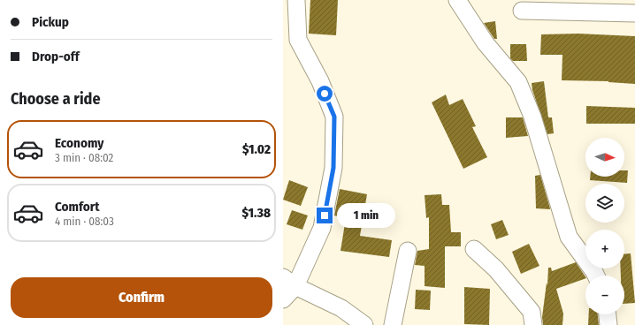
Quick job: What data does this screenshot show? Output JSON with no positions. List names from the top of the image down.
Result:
{
  "north": "right",
  "page": {
    "banner": ["Pickup", "Drop-off"],
    "heading": "Choose a ride",
    "list": [
      {
        "name": "Economy",
        "note": "3 min · 08:02",
        "value": "$1.02"
      },
      {
        "name": "Comfort",
        "note": "4 min · 08:03",
        "value": "$1.38"
      }
    ],
    "map_buttons": ["+", "−"],
    "bubble": "1 min",
    "buttons": "Confirm"
  }
}
